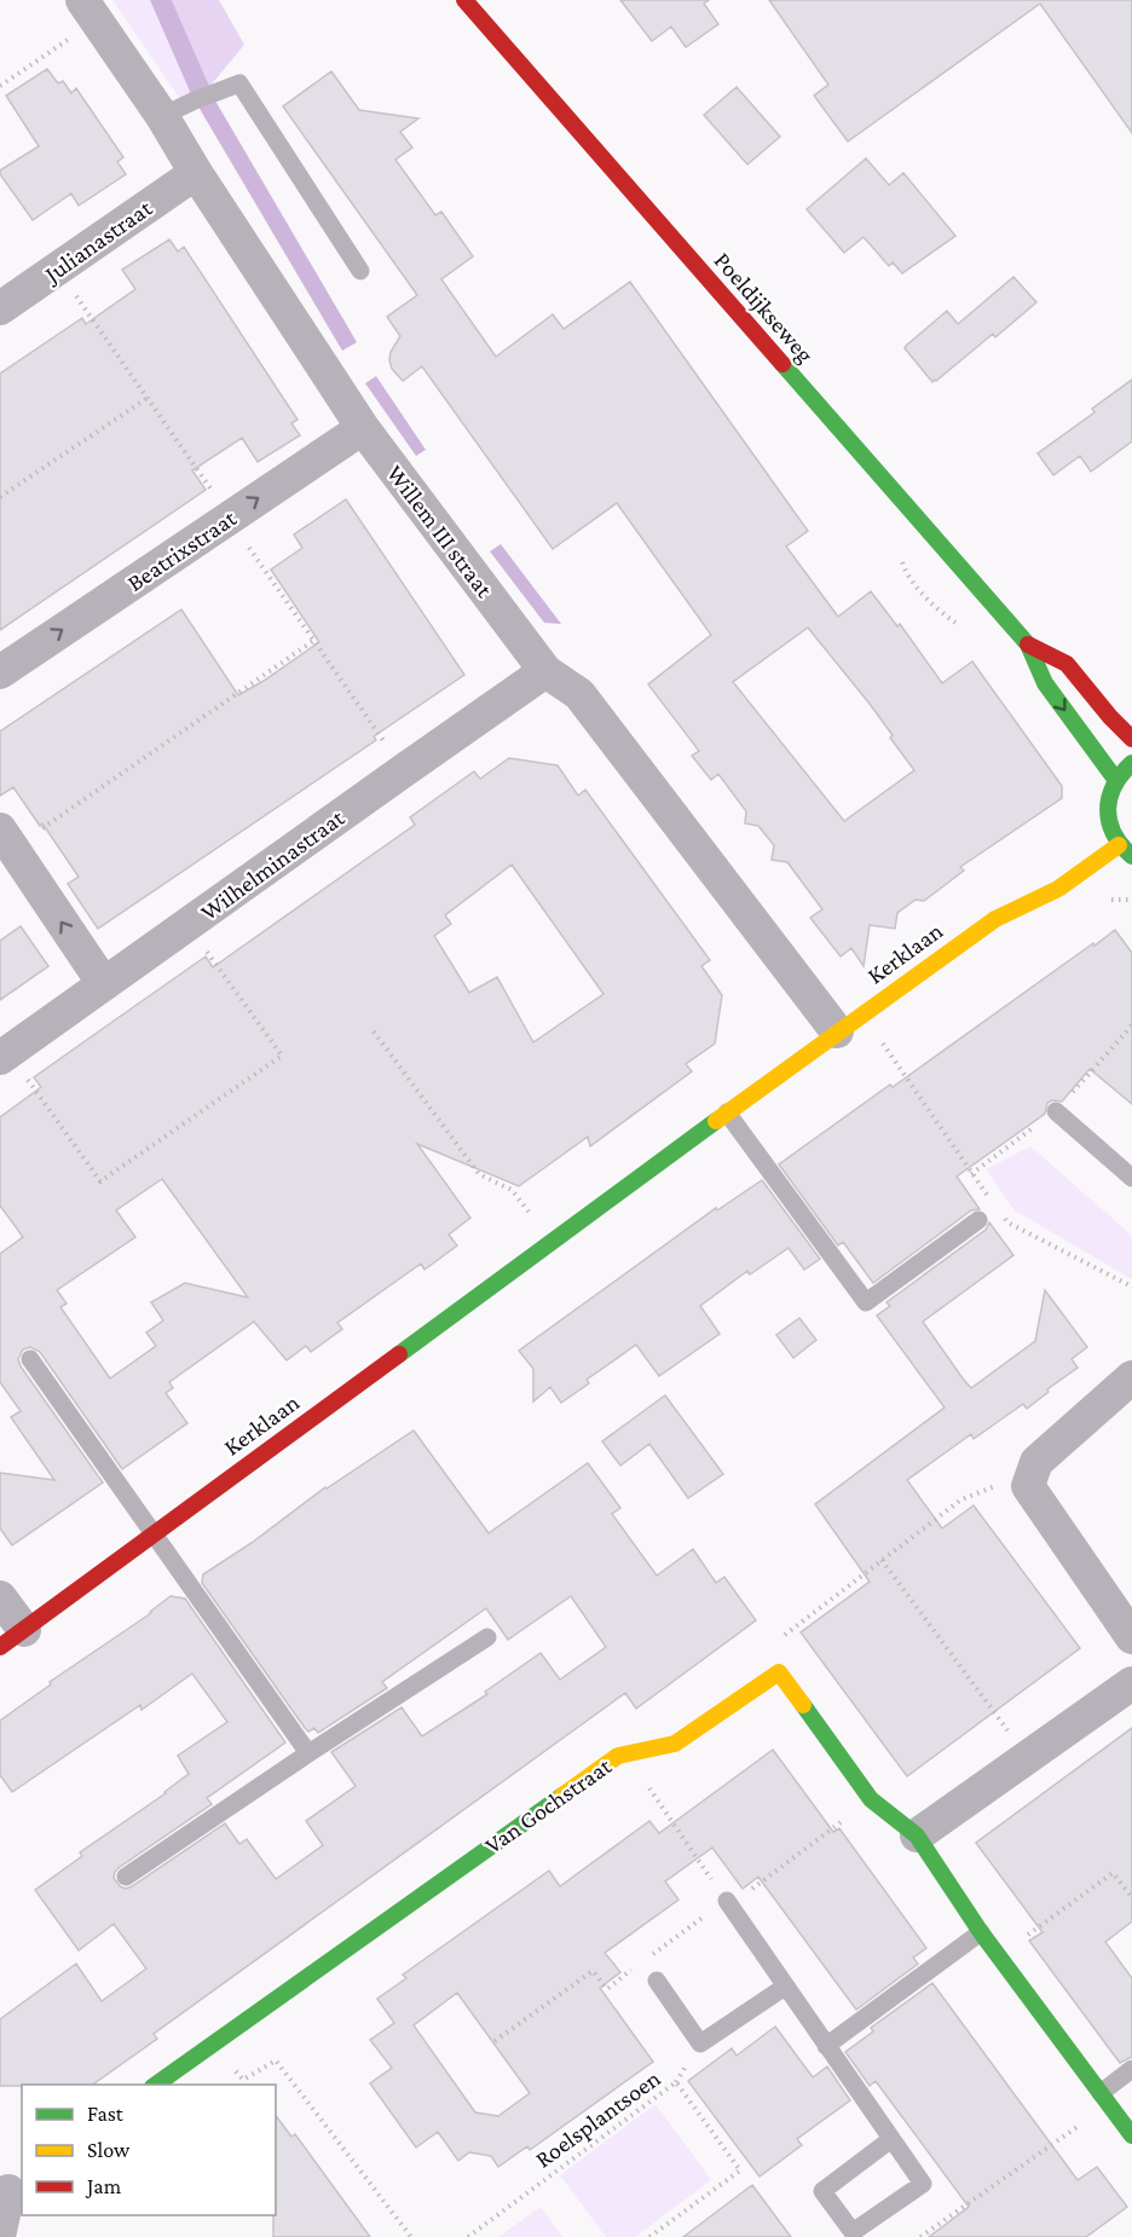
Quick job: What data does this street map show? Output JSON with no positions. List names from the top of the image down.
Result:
{
  "streets": {
    "street": [
      "Julianastraat",
      "Poeldijkseweg",
      "Willem III straat",
      "Beatrixstraat",
      "Wilhelminastraat",
      "Kerklaan",
      "Van Gochstraat"
    ],
    "path": ["Roelsplantsoen"]
  },
  "crossings": [
    ["Julianastraat", "Willem III straat"],
    ["Willem III straat", "Beatrixstraat"],
    ["Willem III straat", "Wilhelminastraat"],
    ["Willem III straat", "Kerklaan"]
  ],
  "one_way": ["Beatrixstraat"],
  "legend": ["Fast", "Slow", "Jam"]
}
